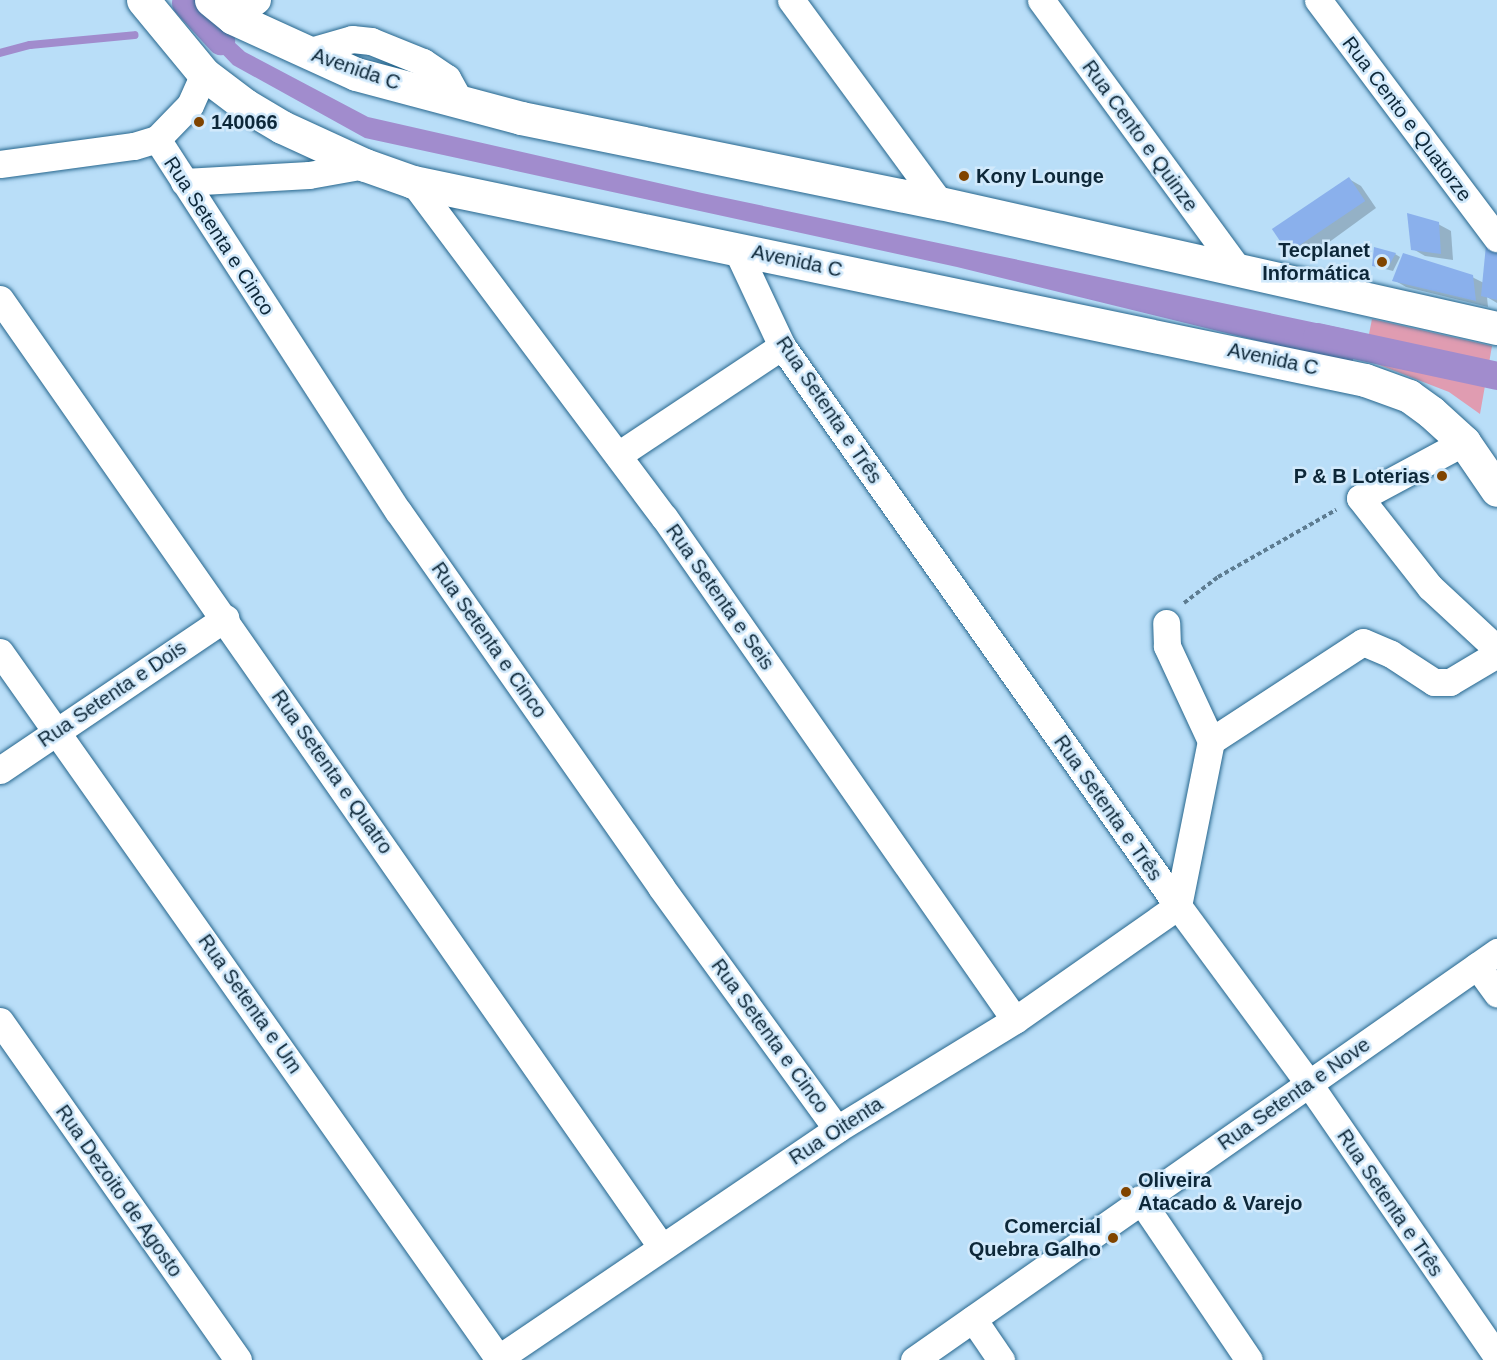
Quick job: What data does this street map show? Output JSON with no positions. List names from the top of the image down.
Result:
{
  "streets": {
    "main road": ["Avenida C"],
    "street": [
      "Rua Cento e Quatorze",
      "Rua Cento e Quinze",
      "Rua Setenta e Cinco",
      "Rua Setenta e Três",
      "Rua Setenta e Seis",
      "Rua Setenta e Dois",
      "Rua Setenta e Quatro",
      "Rua Setenta e Um",
      "Rua Setenta e Nove",
      "Rua Oitenta",
      "Rua Dezoito de Agosto"
    ]
  },
  "crossings": [
    ["Avenida C", "Rua Cento e Quinze"],
    ["Avenida C", "Rua Setenta e Três"],
    ["Avenida C", "Rua Setenta e Seis"],
    ["Rua Setenta e Cinco", "Rua Oitenta"],
    ["Rua Setenta e Três", "Rua Setenta e Nove"],
    ["Rua Setenta e Três", "Rua Oitenta"],
    ["Rua Setenta e Seis", "Rua Oitenta"],
    ["Rua Setenta e Dois", "Rua Setenta e Quatro"],
    ["Rua Setenta e Dois", "Rua Setenta e Um"],
    ["Rua Setenta e Quatro", "Rua Oitenta"],
    ["Rua Setenta e Um", "Rua Oitenta"]
  ],
  "places": [
    "140066",
    "Kony Lounge",
    "Tecplanet Informática",
    "P & B Loterias",
    "Oliveira Atacado & Varejo",
    "Comercial Quebra Galho"
  ]
}
